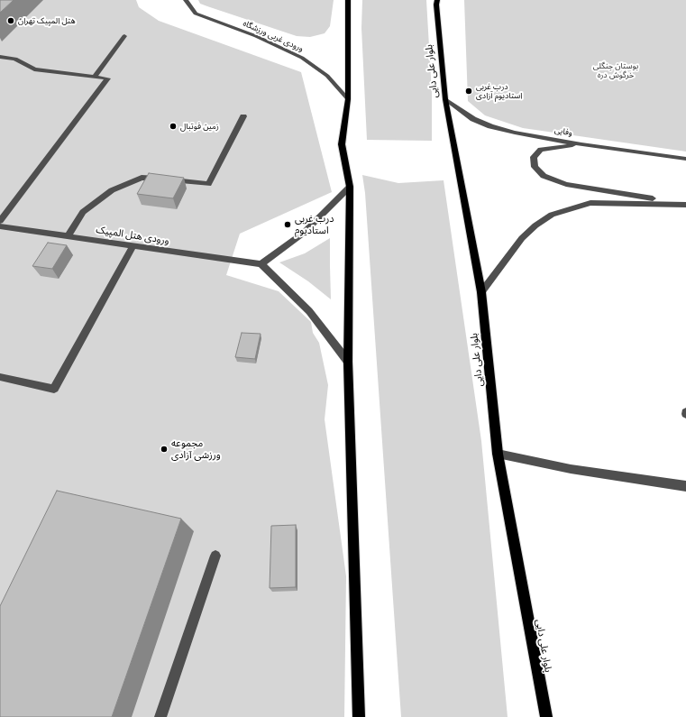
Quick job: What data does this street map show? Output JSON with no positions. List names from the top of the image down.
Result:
{
  "streets": {
    "main road": ["بلوار علی دایی"],
    "street": ["ورودی غربی ورزشگاه", "وفایی", "ورودی هتل المپیک"]
  },
  "crossings": [
    ["بلوار علی دایی", "وفایی"]
  ],
  "parks": ["بوستان جنگلی خرگوش دره"],
  "places": [
    "هتل المپیک تهران",
    "درب غربی استادیوم آزادی",
    "زمین فوتبال",
    "درب غربی استادیوم",
    "مجموعه ورزشی آزادی"
  ]
}
